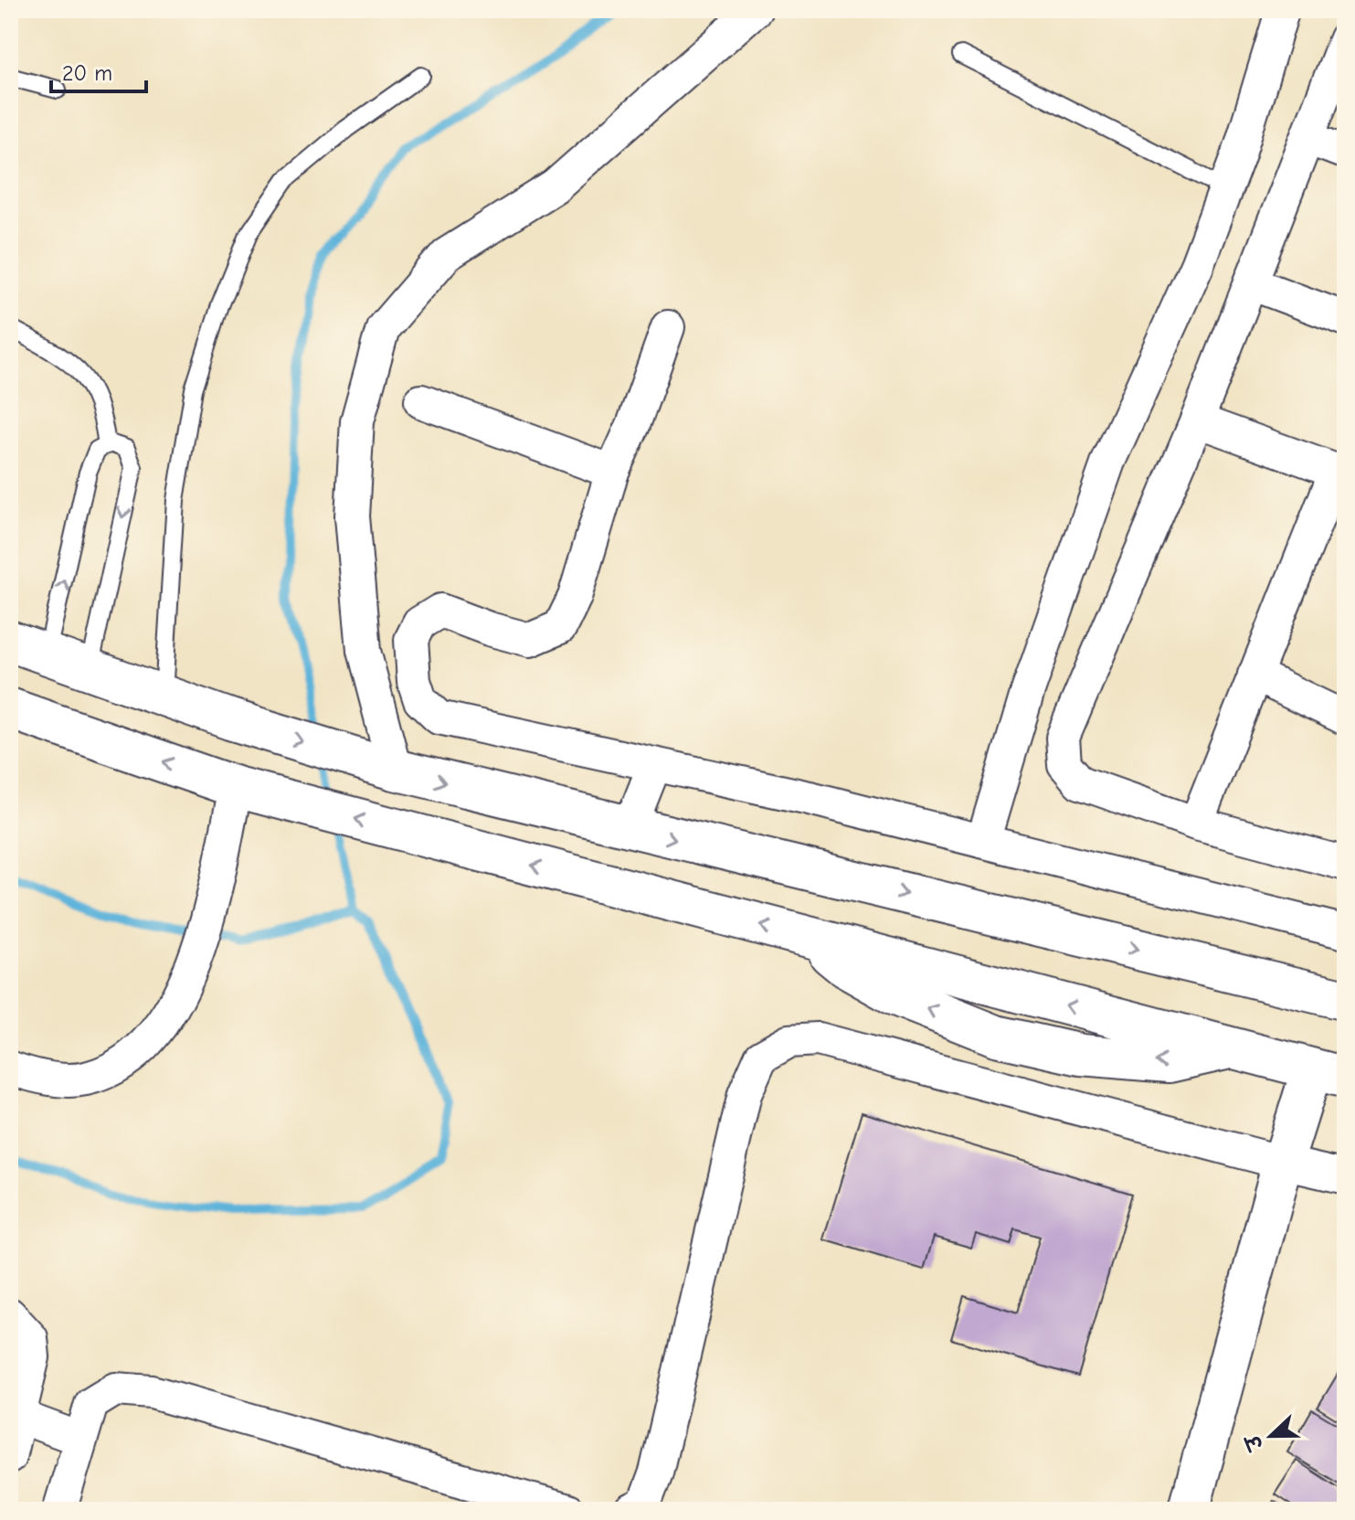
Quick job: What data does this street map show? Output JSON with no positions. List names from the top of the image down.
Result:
{
  "scale_bar": "20 m",
  "north": "left"
}
